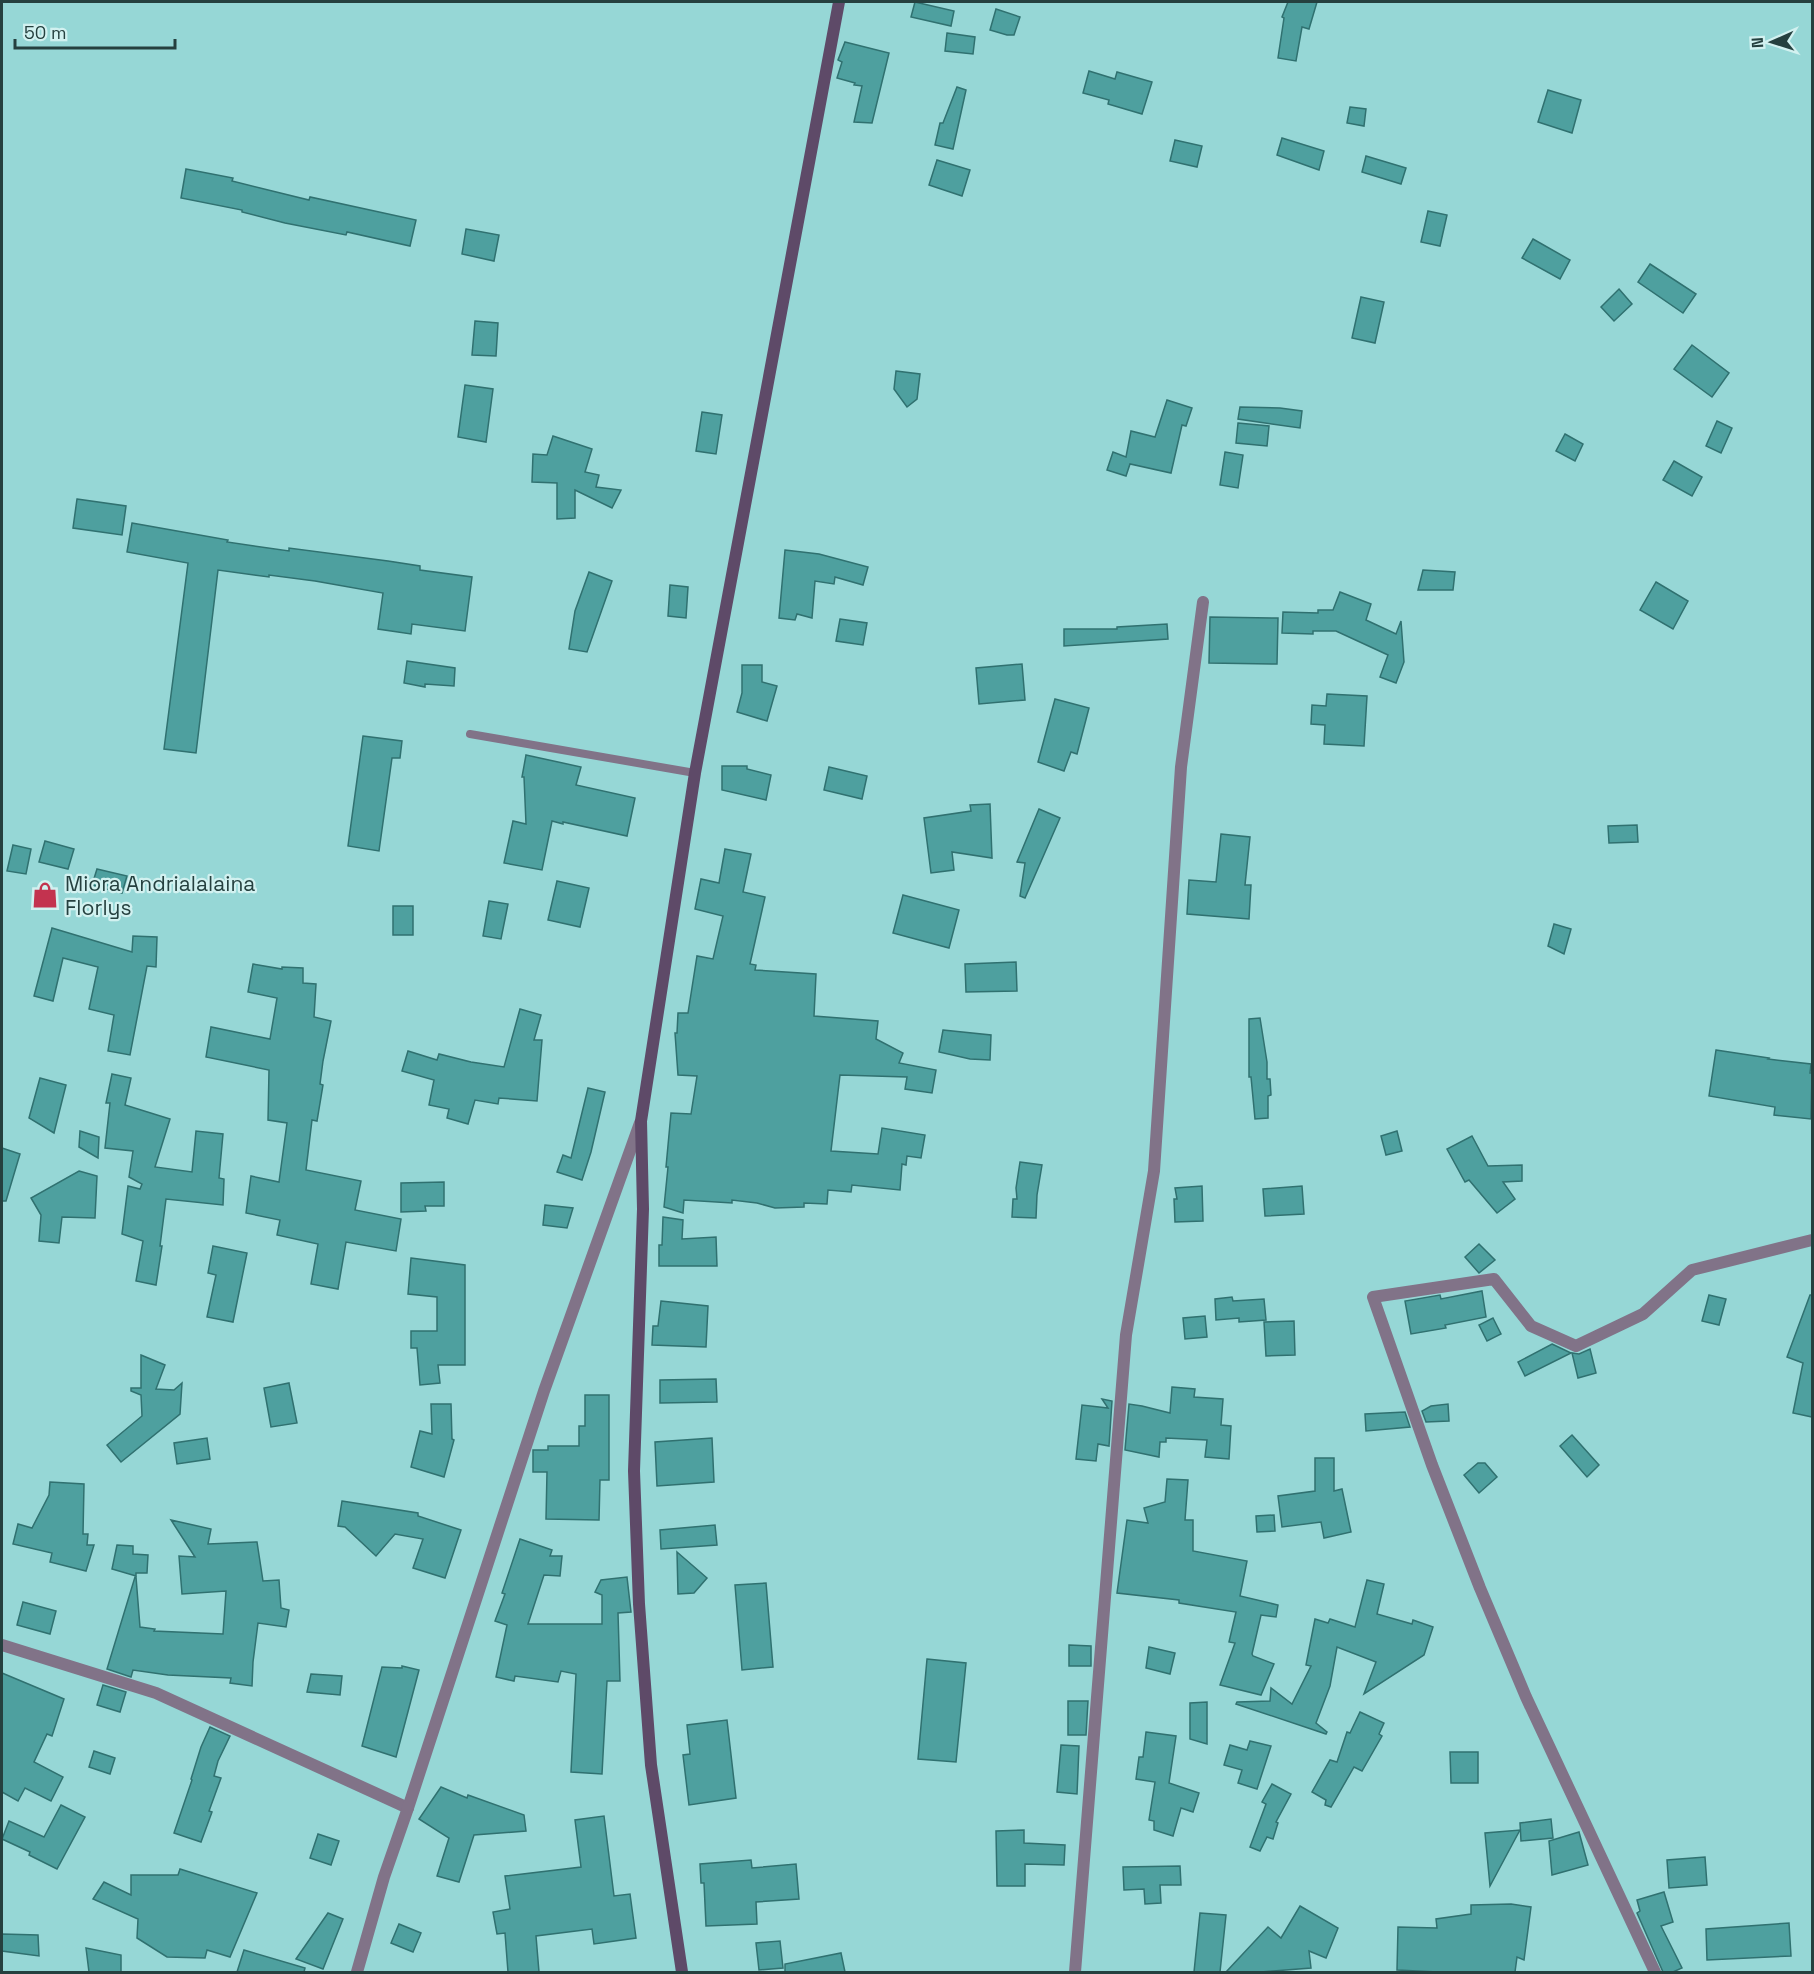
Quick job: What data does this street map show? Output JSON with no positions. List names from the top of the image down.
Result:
{
  "places": {
    "shop": ["Miora Andrialalaina Florlys"]
  },
  "scale_bar": "50 m",
  "north": "left"
}
